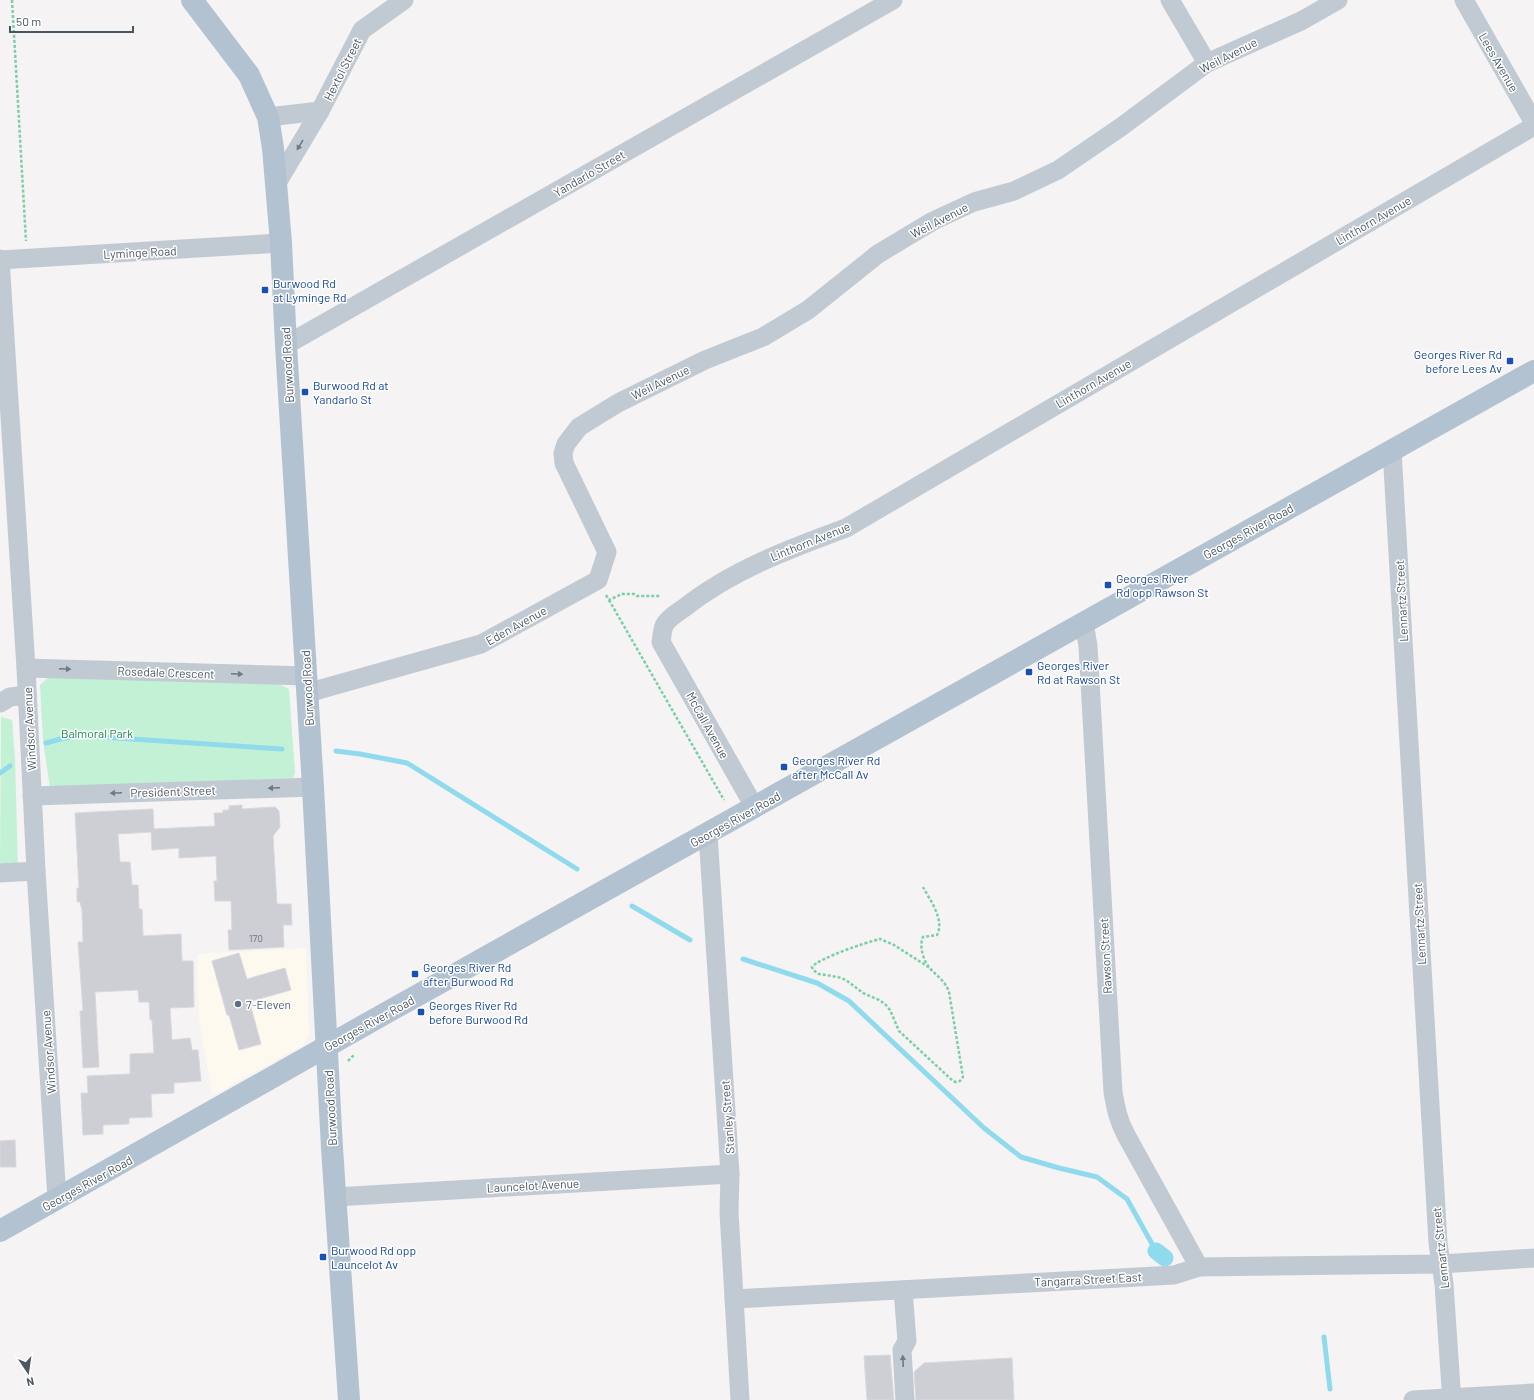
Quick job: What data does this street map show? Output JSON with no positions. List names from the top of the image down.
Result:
{
  "streets": {
    "main road": ["Burwood Road", "Georges River Road"],
    "street": [
      "Weil Avenue",
      "Lees Avenue",
      "Hextol Street",
      "Yandarlo Street",
      "Linthorn Avenue",
      "Lyminge Road",
      "Lennartz Street",
      "Eden Avenue",
      "Rosedale Crescent",
      "McCall Avenue",
      "Windsor Avenue",
      "President Street",
      "Rawson Street",
      "Stanley Street",
      "Launcelot Avenue",
      "Tangarra Street East"
    ]
  },
  "crossings": [
    ["Weil Avenue", "Eden Avenue"],
    ["Lees Avenue", "Linthorn Avenue"],
    ["Hextol Street", "Burwood Road"],
    ["Yandarlo Street", "Burwood Road"],
    ["Linthorn Avenue", "McCall Avenue"],
    ["Lyminge Road", "Burwood Road"],
    ["Lyminge Road", "Windsor Avenue"],
    ["Burwood Road", "Georges River Road"],
    ["Burwood Road", "Eden Avenue"],
    ["Burwood Road", "Rosedale Crescent"],
    ["Burwood Road", "President Street"],
    ["Burwood Road", "Launcelot Avenue"],
    ["Georges River Road", "Lennartz Street"],
    ["Georges River Road", "McCall Avenue"],
    ["Georges River Road", "Windsor Avenue"],
    ["Georges River Road", "Rawson Street"],
    ["Georges River Road", "Stanley Street"],
    ["Lennartz Street", "Tangarra Street East"],
    ["Eden Avenue", "Rosedale Crescent"],
    ["Rosedale Crescent", "Windsor Avenue"],
    ["Windsor Avenue", "President Street"],
    ["Rawson Street", "Tangarra Street East"],
    ["Stanley Street", "Launcelot Avenue"],
    ["Stanley Street", "Tangarra Street East"]
  ],
  "one_way": ["Rosedale Crescent", "President Street"],
  "parks": ["Balmoral Park"],
  "places": {
    "transit": [
      "Burwood Rd at Lyminge Rd",
      "Georges River Rd before Lees Av",
      "Burwood Rd at Yandarlo St",
      "Georges River Rd opp Rawson St",
      "Georges River Rd at Rawson St",
      "Georges River Rd after McCall Av",
      "Georges River Rd after Burwood Rd",
      "Georges River Rd before Burwood Rd",
      "Burwood Rd opp Launcelot Av"
    ],
    "other": ["7-Eleven"]
  },
  "house_numbers": ["170"],
  "scale_bar": "50 m",
  "north": "bottom"
}
